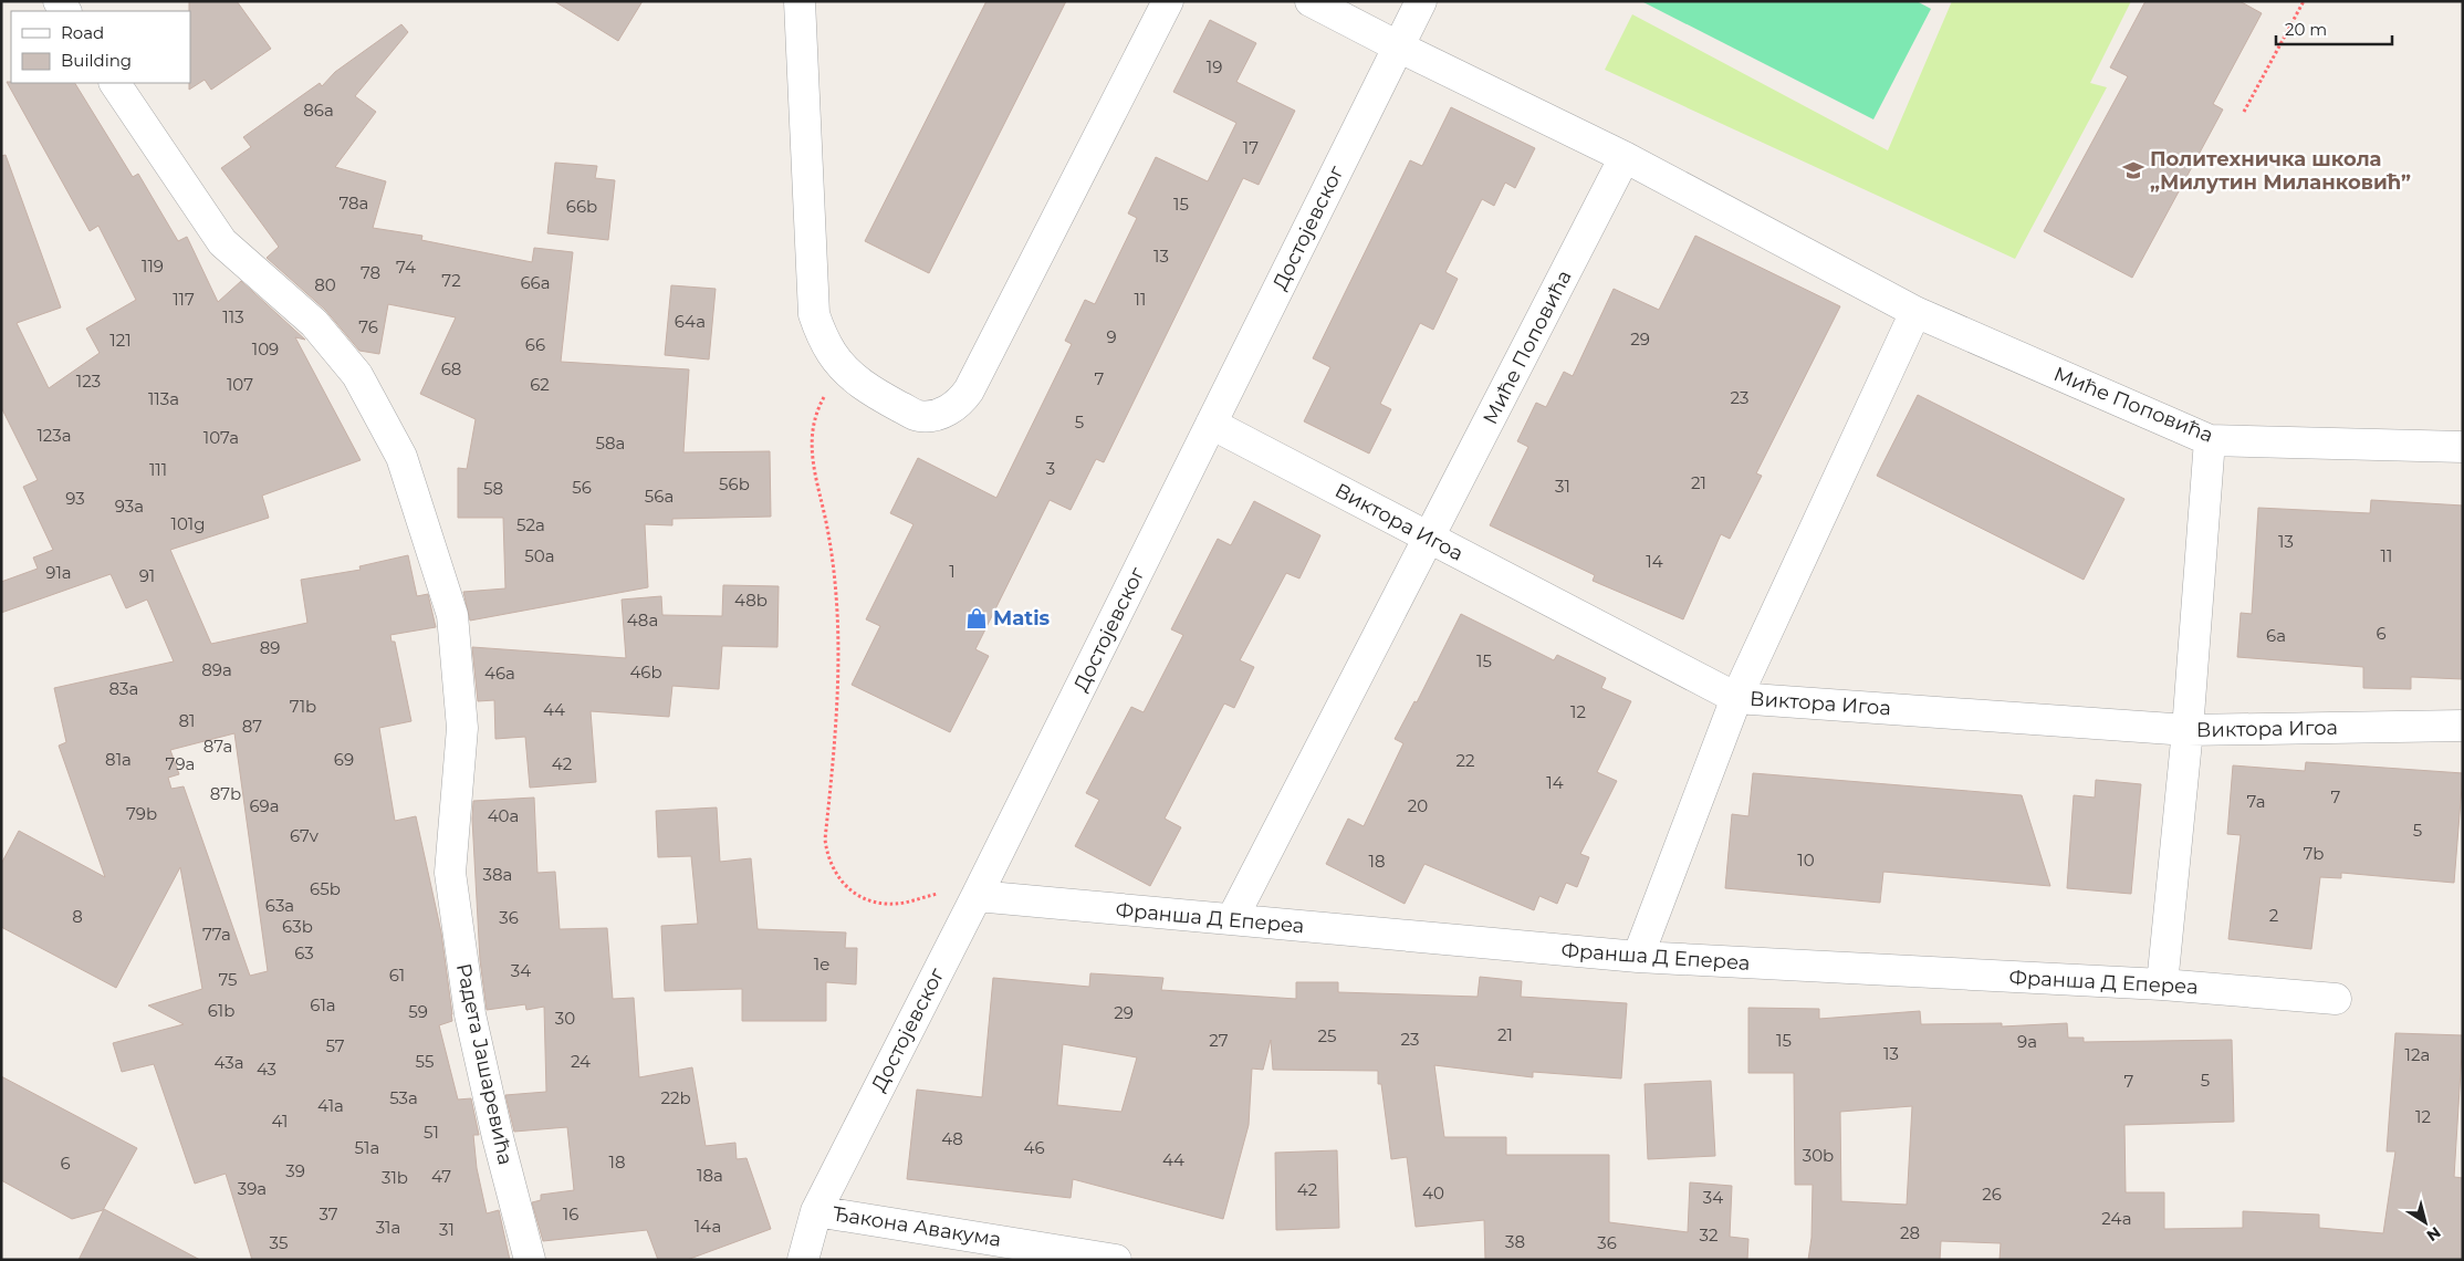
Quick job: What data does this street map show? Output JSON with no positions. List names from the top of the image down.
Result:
{
  "streets": {
    "street": [
      "Достојевског",
      "Миће Поповића",
      "Виктора Игоа",
      "Франша Д Епереа",
      "Радета Јашаревића",
      "Ђакона Авакума"
    ]
  },
  "crossings": [
    ["Достојевског", "Миће Поповића"],
    ["Достојевског", "Виктора Игоа"],
    ["Достојевског", "Франша Д Епереа"],
    ["Достојевског", "Ђакона Авакума"],
    ["Миће Поповића", "Виктора Игоа"],
    ["Миће Поповића", "Франша Д Епереа"]
  ],
  "places": {
    "school or university": ["Политехничка школа „Милутин Миланковић”"],
    "shop": ["Matis"]
  },
  "house_numbers": [
    "19",
    "86a",
    "17",
    "78a",
    "15",
    "66b",
    "13",
    "119",
    "74",
    "78",
    "72",
    "66a",
    "80",
    "117",
    "11",
    "113",
    "64a",
    "76",
    "9",
    "29",
    "121",
    "66",
    "109",
    "68",
    "7",
    "123",
    "107",
    "62",
    "23",
    "113a",
    "5",
    "123a",
    "107a",
    "58a",
    "3",
    "111",
    "21",
    "56b",
    "31",
    "56",
    "58",
    "56a",
    "93",
    "93a",
    "101g",
    "52a",
    "13",
    "50a",
    "11",
    "14",
    "1",
    "91a",
    "91",
    "48b",
    "48a",
    "6",
    "6a",
    "89",
    "15",
    "89a",
    "46b",
    "46a",
    "83a",
    "71b",
    "44",
    "12",
    "81",
    "87",
    "87a",
    "81a",
    "69",
    "22",
    "79a",
    "42",
    "14",
    "87b",
    "7",
    "7a",
    "69a",
    "20",
    "79b",
    "40a",
    "5",
    "67v",
    "7b",
    "10",
    "18",
    "38a",
    "65b",
    "63a",
    "2",
    "8",
    "36",
    "63b",
    "77a",
    "63",
    "1e",
    "34",
    "61",
    "75",
    "61a",
    "61b",
    "59",
    "29",
    "30",
    "21",
    "25",
    "23",
    "27",
    "15",
    "9a",
    "57",
    "13",
    "12a",
    "55",
    "24",
    "43a",
    "43",
    "5",
    "7",
    "53a",
    "22b",
    "41a",
    "12",
    "41",
    "51",
    "48",
    "51a",
    "46",
    "30b",
    "44",
    "18",
    "6",
    "39",
    "18a",
    "47",
    "31b",
    "39a",
    "42",
    "40",
    "26",
    "34",
    "37",
    "16",
    "24a",
    "14a",
    "31a",
    "31",
    "28",
    "32",
    "38",
    "35",
    "36"
  ],
  "legend": ["Road", "Building"],
  "scale_bar": "20 m",
  "north": "bottom right"
}
